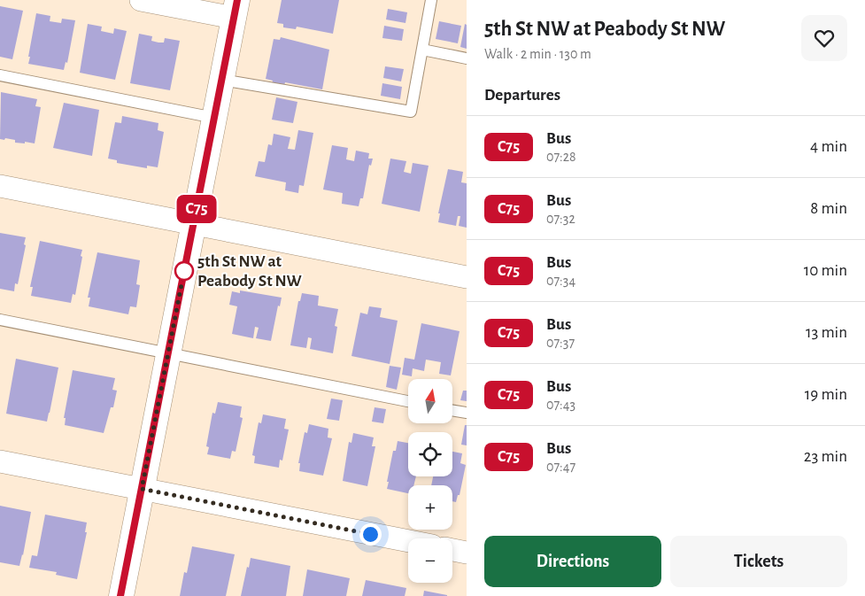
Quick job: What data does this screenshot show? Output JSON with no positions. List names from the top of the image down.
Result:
{
  "places": ["5th St NW at Peabody St NW"],
  "lines": ["bus line C75"],
  "north": "top",
  "page": {
    "on_map": "C75",
    "heading": [
      ["5th St NW at Peabody St NW", "Walk · 2 min · 130 m"],
      "Departures"
    ],
    "list": [
      {
        "mark": "C75",
        "name": "Bus",
        "note": "07:28",
        "value": "4 min"
      },
      {
        "mark": "C75",
        "name": "Bus",
        "note": "07:32",
        "value": "8 min"
      },
      {
        "mark": "C75",
        "name": "Bus",
        "note": "07:34",
        "value": "10 min"
      },
      {
        "mark": "C75",
        "name": "Bus",
        "note": "07:37",
        "value": "13 min"
      },
      {
        "mark": "C75",
        "name": "Bus",
        "note": "07:43",
        "value": "19 min"
      },
      {
        "mark": "C75",
        "name": "Bus",
        "note": "07:47",
        "value": "23 min"
      }
    ],
    "map_buttons": ["+", "−"],
    "buttons": ["Directions", "Tickets"]
  }
}
